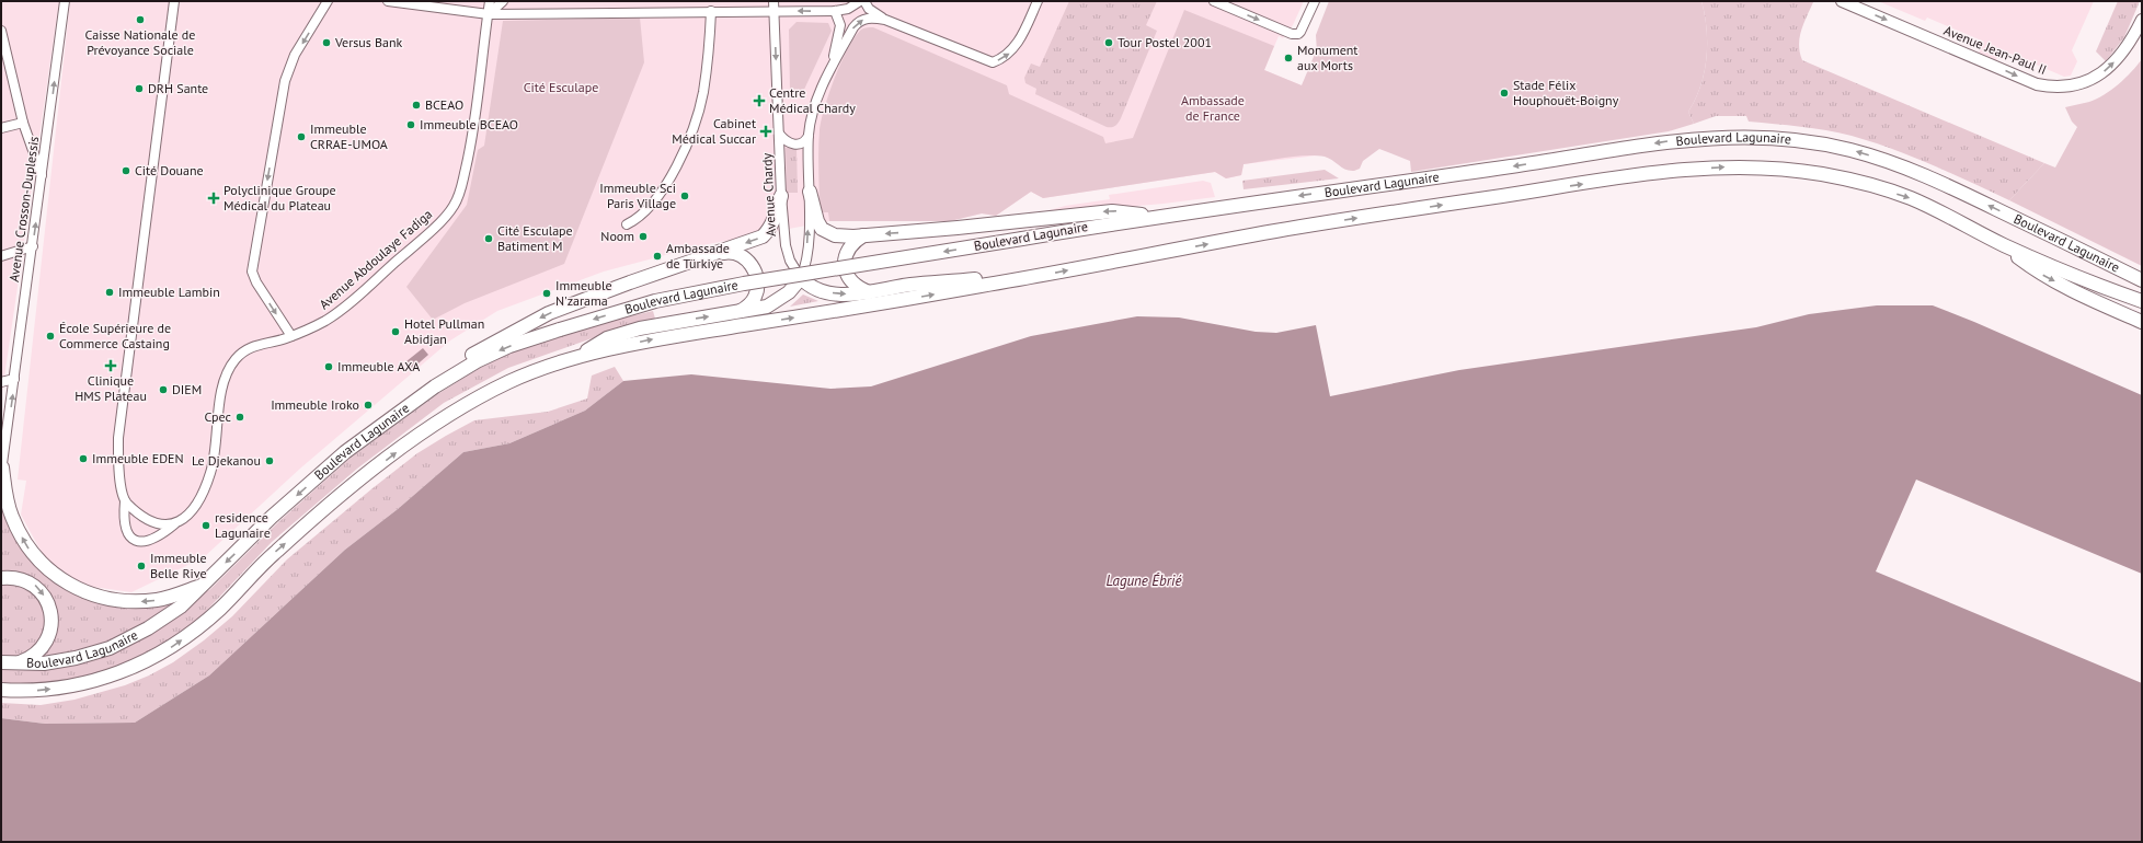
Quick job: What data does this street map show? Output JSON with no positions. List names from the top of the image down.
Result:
{
  "streets": {
    "highway": ["Boulevard Lagunaire"],
    "main road": ["Avenue Jean-Paul II"],
    "street": ["Avenue Chardy", "Avenue Crosson-Duplessis", "Avenue Abdoulaye Fadiga"]
  },
  "one_way": ["Avenue Jean-Paul II", "Avenue Crosson-Duplessis"],
  "water": ["Lagune Ébrié"],
  "parks": ["Cité Esculape", "Ambassade de France"],
  "places": {
    "other": [
      "Caisse Nationale de Prévoyance Sociale",
      "Versus Bank",
      "Tour Postel 2001",
      "Monument aux Morts",
      "DRH Sante",
      "Stade Félix Houphouët-Boigny",
      "BCEAO",
      "Immeuble BCEAO",
      "Immeuble CRRAE-UMOA",
      "Cité Douane",
      "Immeuble Sci Paris Village",
      "Noom",
      "Cité Esculape Batiment M",
      "Ambassade de Türkiye",
      "Immeuble Lambin",
      "Immeuble N'zarama",
      "Hotel Pullman Abidjan",
      "École Supérieure de Commerce Castaing",
      "Immeuble AXA",
      "DIEM",
      "Immeuble Iroko",
      "Cpec",
      "Immeuble EDEN",
      "Le Djekanou",
      "residence Lagunaire",
      "Immeuble Belle Rive"
    ],
    "health": [
      "Centre Médical Chardy",
      "Cabinet Médical Succar",
      "Polyclinique Groupe Médical du Plateau",
      "Clinique HMS Plateau"
    ]
  }
}
